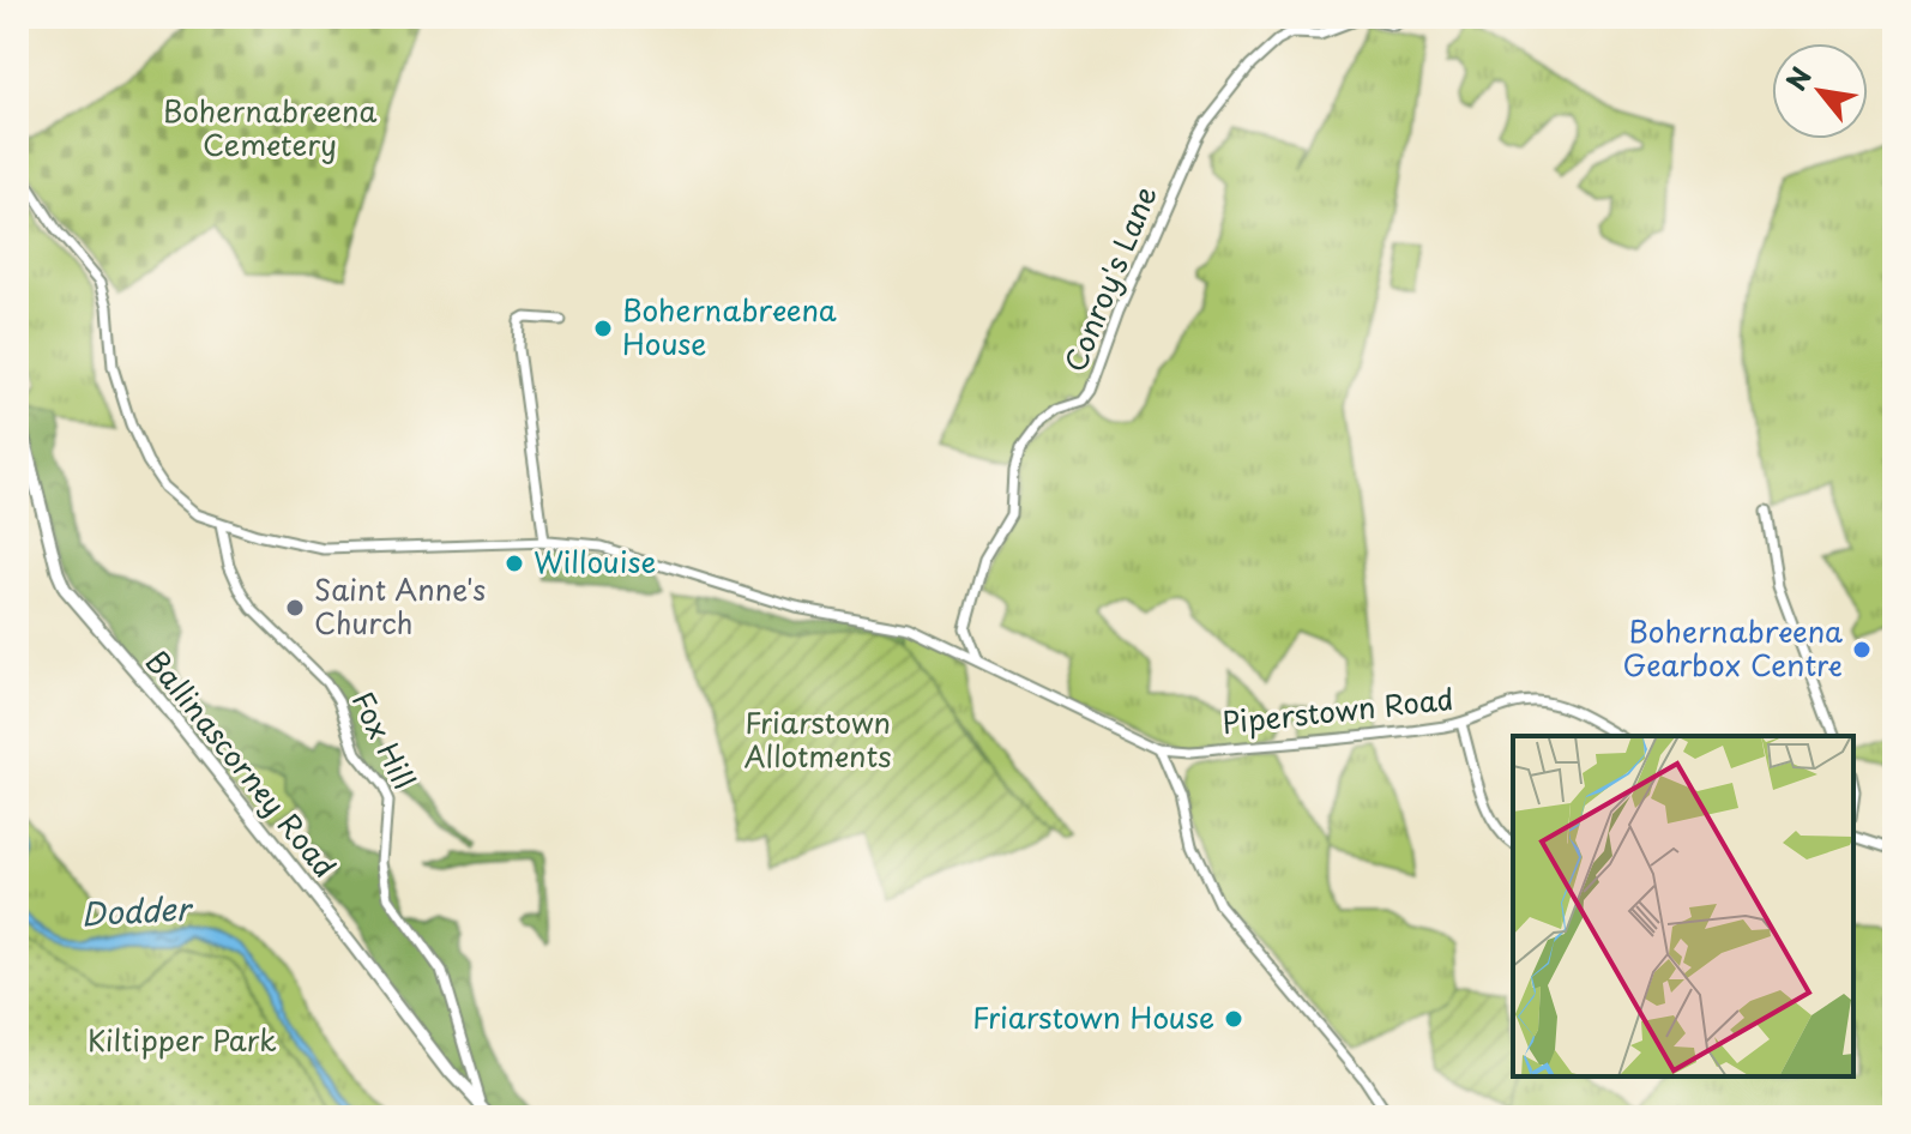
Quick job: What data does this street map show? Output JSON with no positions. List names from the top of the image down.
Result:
{
  "streets": {
    "main road": ["Ballinascorney Road"],
    "street": ["Conroy's Lane", "Piperstown Road", "Fox Hill"]
  },
  "crossings": [
    ["Fox Hill", "Ballinascorney Road"]
  ],
  "water": ["Dodder"],
  "parks": ["Bohernabreena Cemetery", "Friarstown Allotments", "Kiltipper Park"],
  "places": [
    "Bohernabreena House",
    "Willouise",
    "Saint Anne's Church",
    "Bohernabreena Gearbox Centre",
    "Friarstown House"
  ],
  "north": "top left"
}
